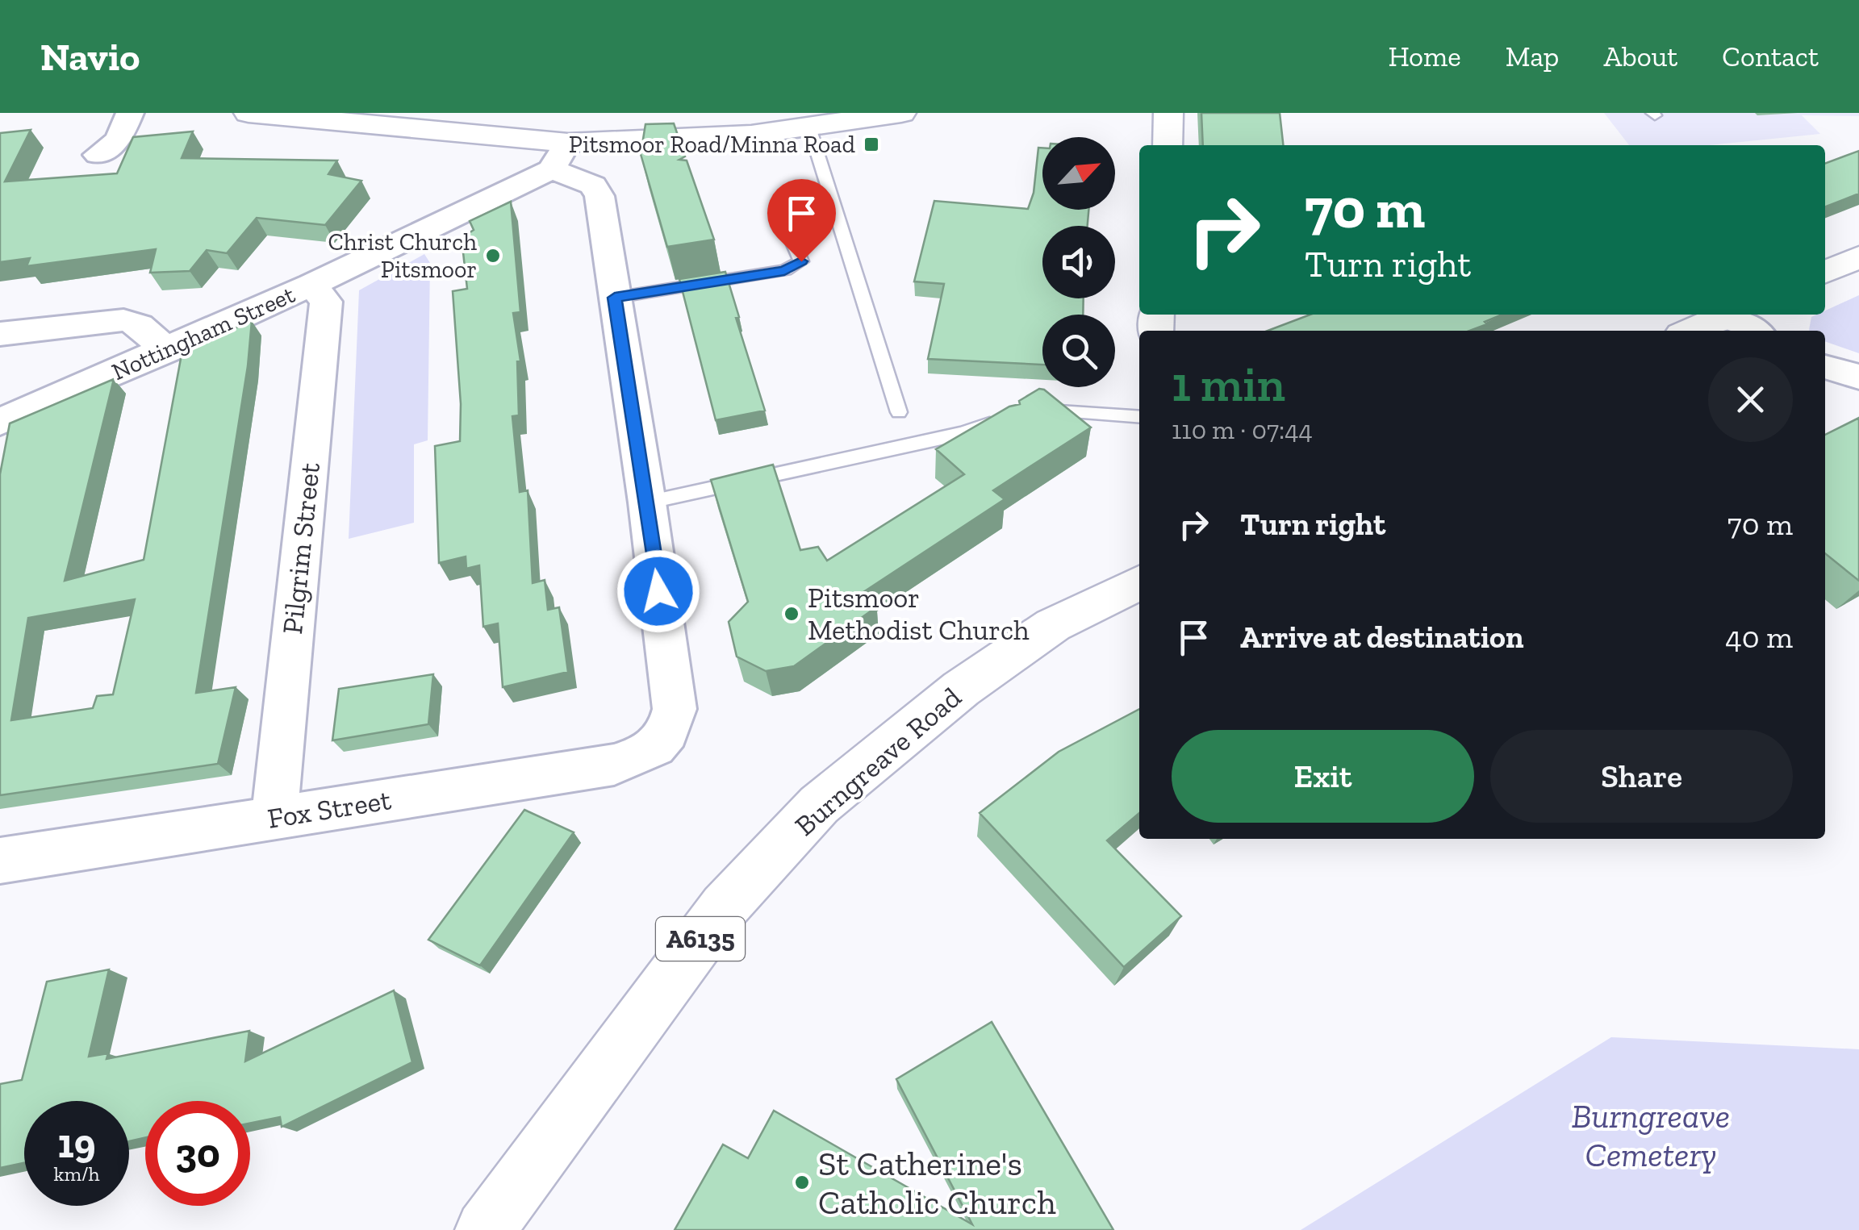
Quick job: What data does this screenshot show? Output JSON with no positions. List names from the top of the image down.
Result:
{
  "streets": {
    "main road": ["Burngreave Road", "A6135"],
    "street": ["Nottingham Street", "Pilgrim Street", "Fox Street"]
  },
  "crossings": [
    ["Nottingham Street", "Pilgrim Street"],
    ["Pilgrim Street", "Fox Street"]
  ],
  "parks": ["Burngreave Cemetery"],
  "places": {
    "transit": ["Pitsmoor Road/Minna Road"],
    "other": ["Christ Church Pitsmoor", "Pitsmoor Methodist Church", "St Catherine's Catholic Church"]
  },
  "north": "top right",
  "page": {
    "header": "Navio",
    "nav": [
      "Home",
      "Map",
      "About",
      "Contact"
    ],
    "turn": ["70 m", "Turn right"],
    "heading": ["1 min", "110 m · 07:44"],
    "list": [
      {
        "name": "Turn right",
        "value": "70 m"
      },
      {
        "name": "Arrive at destination",
        "value": "40 m"
      }
    ],
    "buttons": ["Exit", "Share"],
    "speed": "19 km/h",
    "limit": "30"
  }
}
